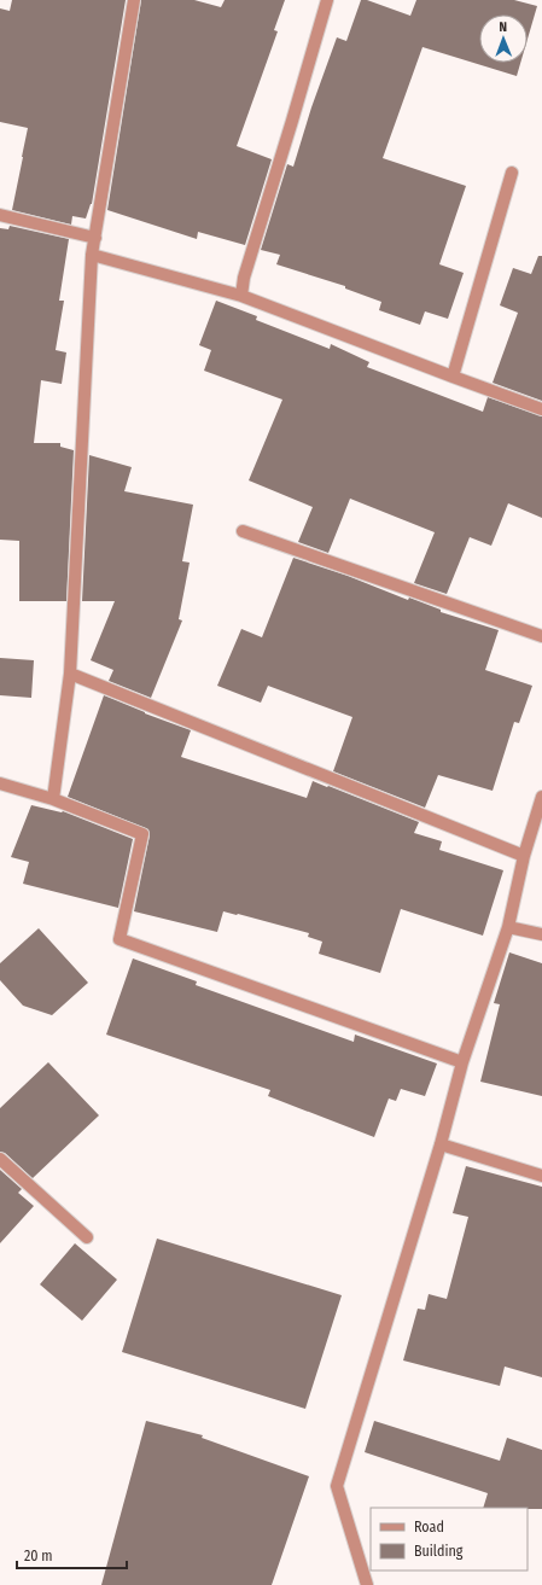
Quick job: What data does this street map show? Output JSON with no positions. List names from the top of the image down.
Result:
{
  "legend": ["Road", "Building"],
  "scale_bar": "20 m",
  "north": "top"
}
